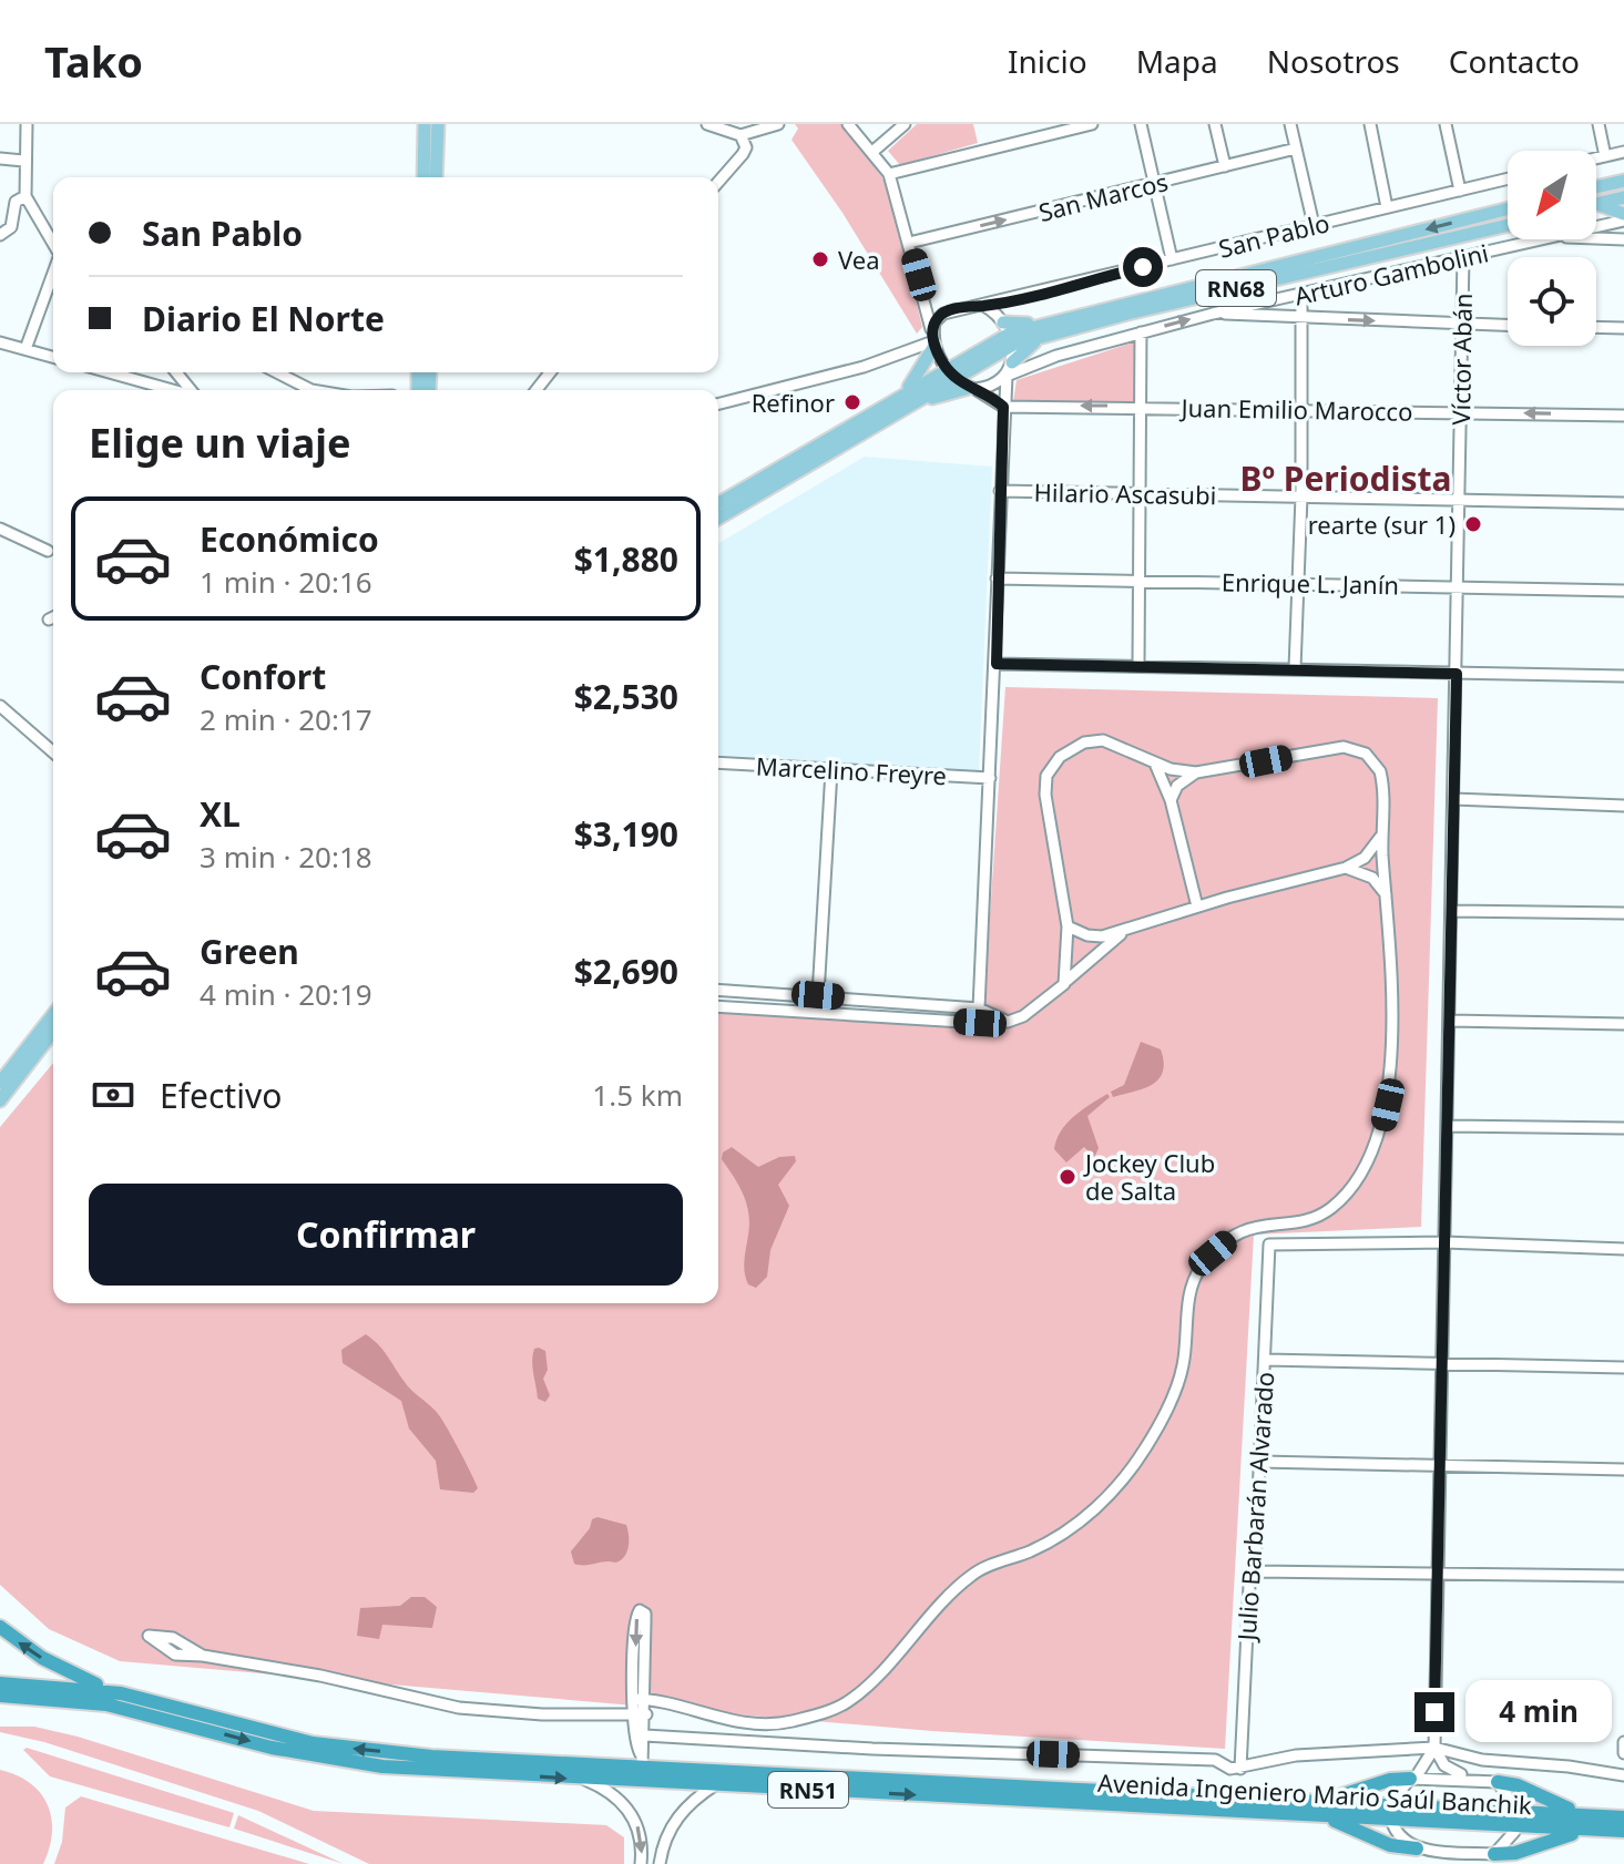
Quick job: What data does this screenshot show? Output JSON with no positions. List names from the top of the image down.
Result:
{
  "streets": {
    "highway": ["RN51", "Avenida Ingeniero Mario Saúl Banchik"],
    "main road": ["RN68"],
    "street": [
      "San Marcos",
      "San Pablo",
      "Arturo Gambolini",
      "Víctor Abán",
      "Juan Emilio Marocco",
      "Hilario Ascasubi",
      "Enrique L. Janín",
      "Marcelino Freyre",
      "Julio Barbarán Alvarado"
    ]
  },
  "crossings": [
    ["Arturo Gambolini", "Víctor Abán"],
    ["Víctor Abán", "Juan Emilio Marocco"],
    ["Víctor Abán", "Hilario Ascasubi"],
    ["Víctor Abán", "Enrique L. Janín"],
    ["Víctor Abán", "Julio Barbarán Alvarado"]
  ],
  "one_way": ["Juan Emilio Marocco"],
  "districts": ["Bº Periodista"],
  "places": [
    "Vea",
    "Refinor",
    "rearte (sur 1)",
    "Jockey Club de Salta"
  ],
  "north": "bottom left",
  "page": {
    "header": "Tako",
    "nav": [
      "Inicio",
      "Mapa",
      "Nosotros",
      "Contacto"
    ],
    "banner": ["San Pablo", "Diario El Norte"],
    "heading": "Elige un viaje",
    "list": [
      {
        "name": "Económico",
        "note": "1 min · 20:16",
        "value": "$1,880"
      },
      {
        "name": "Confort",
        "note": "2 min · 20:17",
        "value": "$2,530"
      },
      {
        "name": "XL",
        "note": "3 min · 20:18",
        "value": "$3,190"
      },
      {
        "name": "Green",
        "note": "4 min · 20:19",
        "value": "$2,690"
      }
    ],
    "pay": ["Efectivo", "1.5 km"],
    "buttons": "Confirmar",
    "bubble": "4 min"
  }
}
